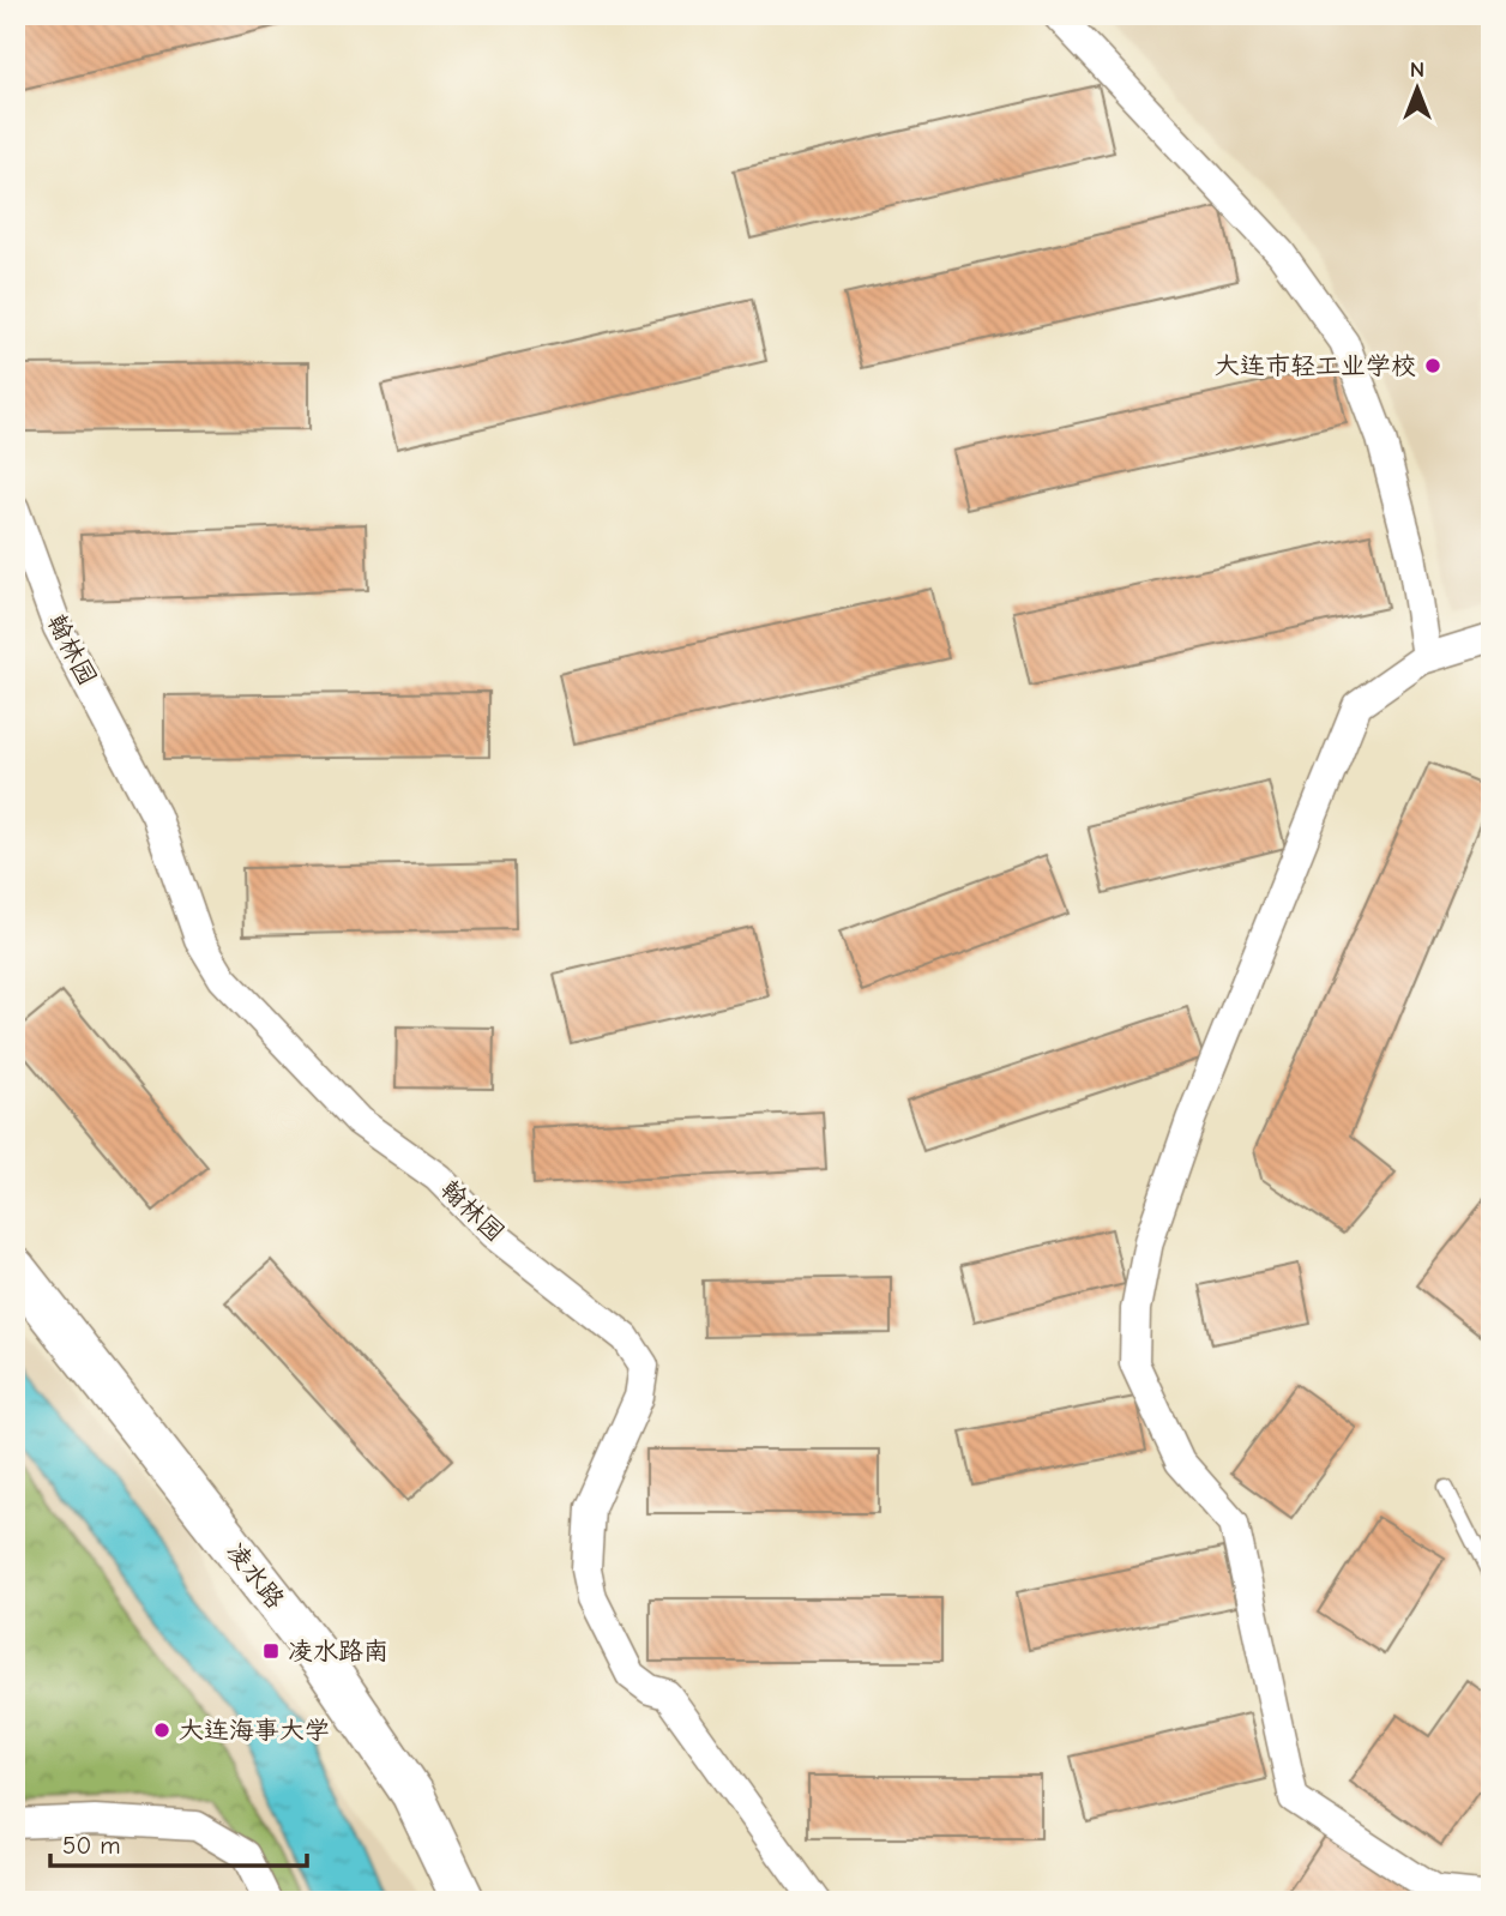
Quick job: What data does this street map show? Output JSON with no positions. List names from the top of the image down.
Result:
{
  "streets": {
    "main road": ["凌水路"],
    "street": ["翰林园"]
  },
  "places": {
    "other": ["大连市轻工业学校", "大连海事大学"],
    "transit": ["凌水路南"]
  },
  "scale_bar": "50 m",
  "north": "top"
}
